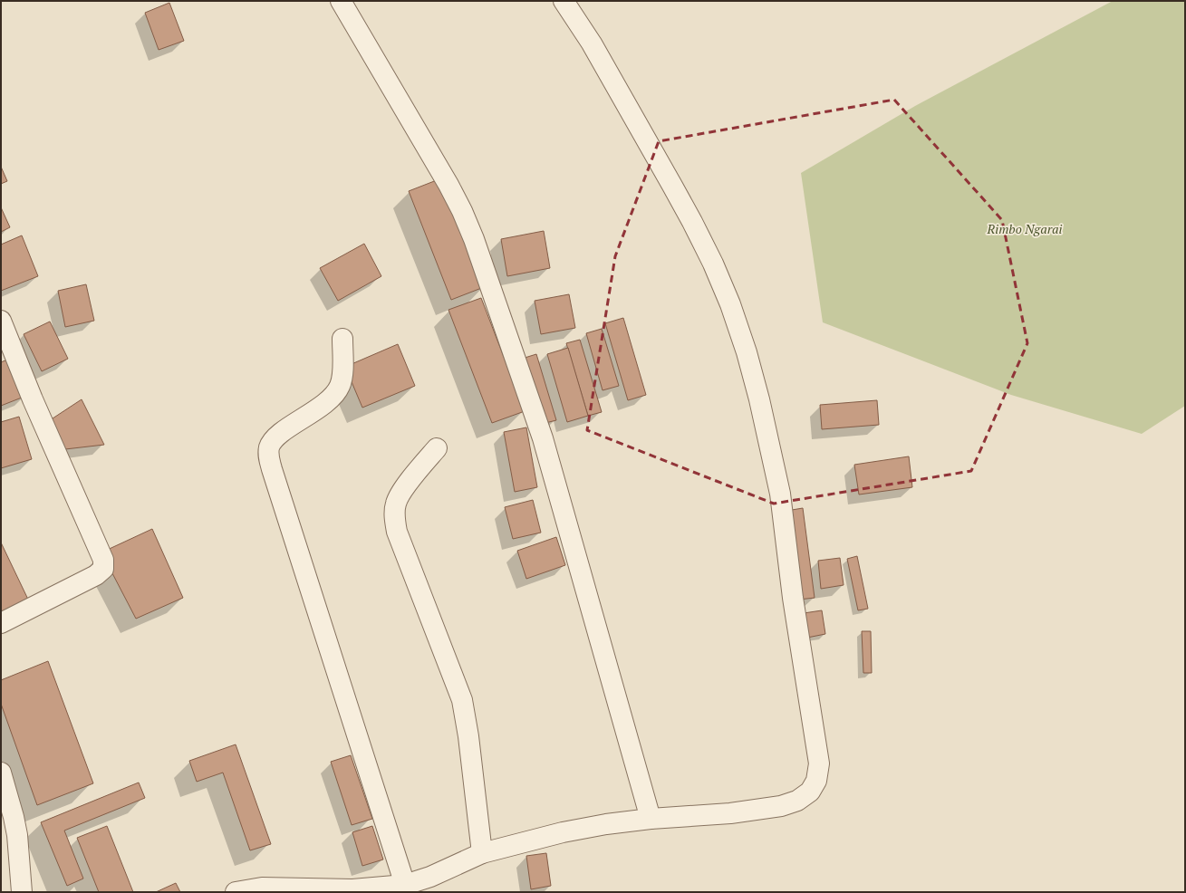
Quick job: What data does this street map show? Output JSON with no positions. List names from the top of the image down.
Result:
{
  "parks": ["Rimbo Ngarai"]
}
